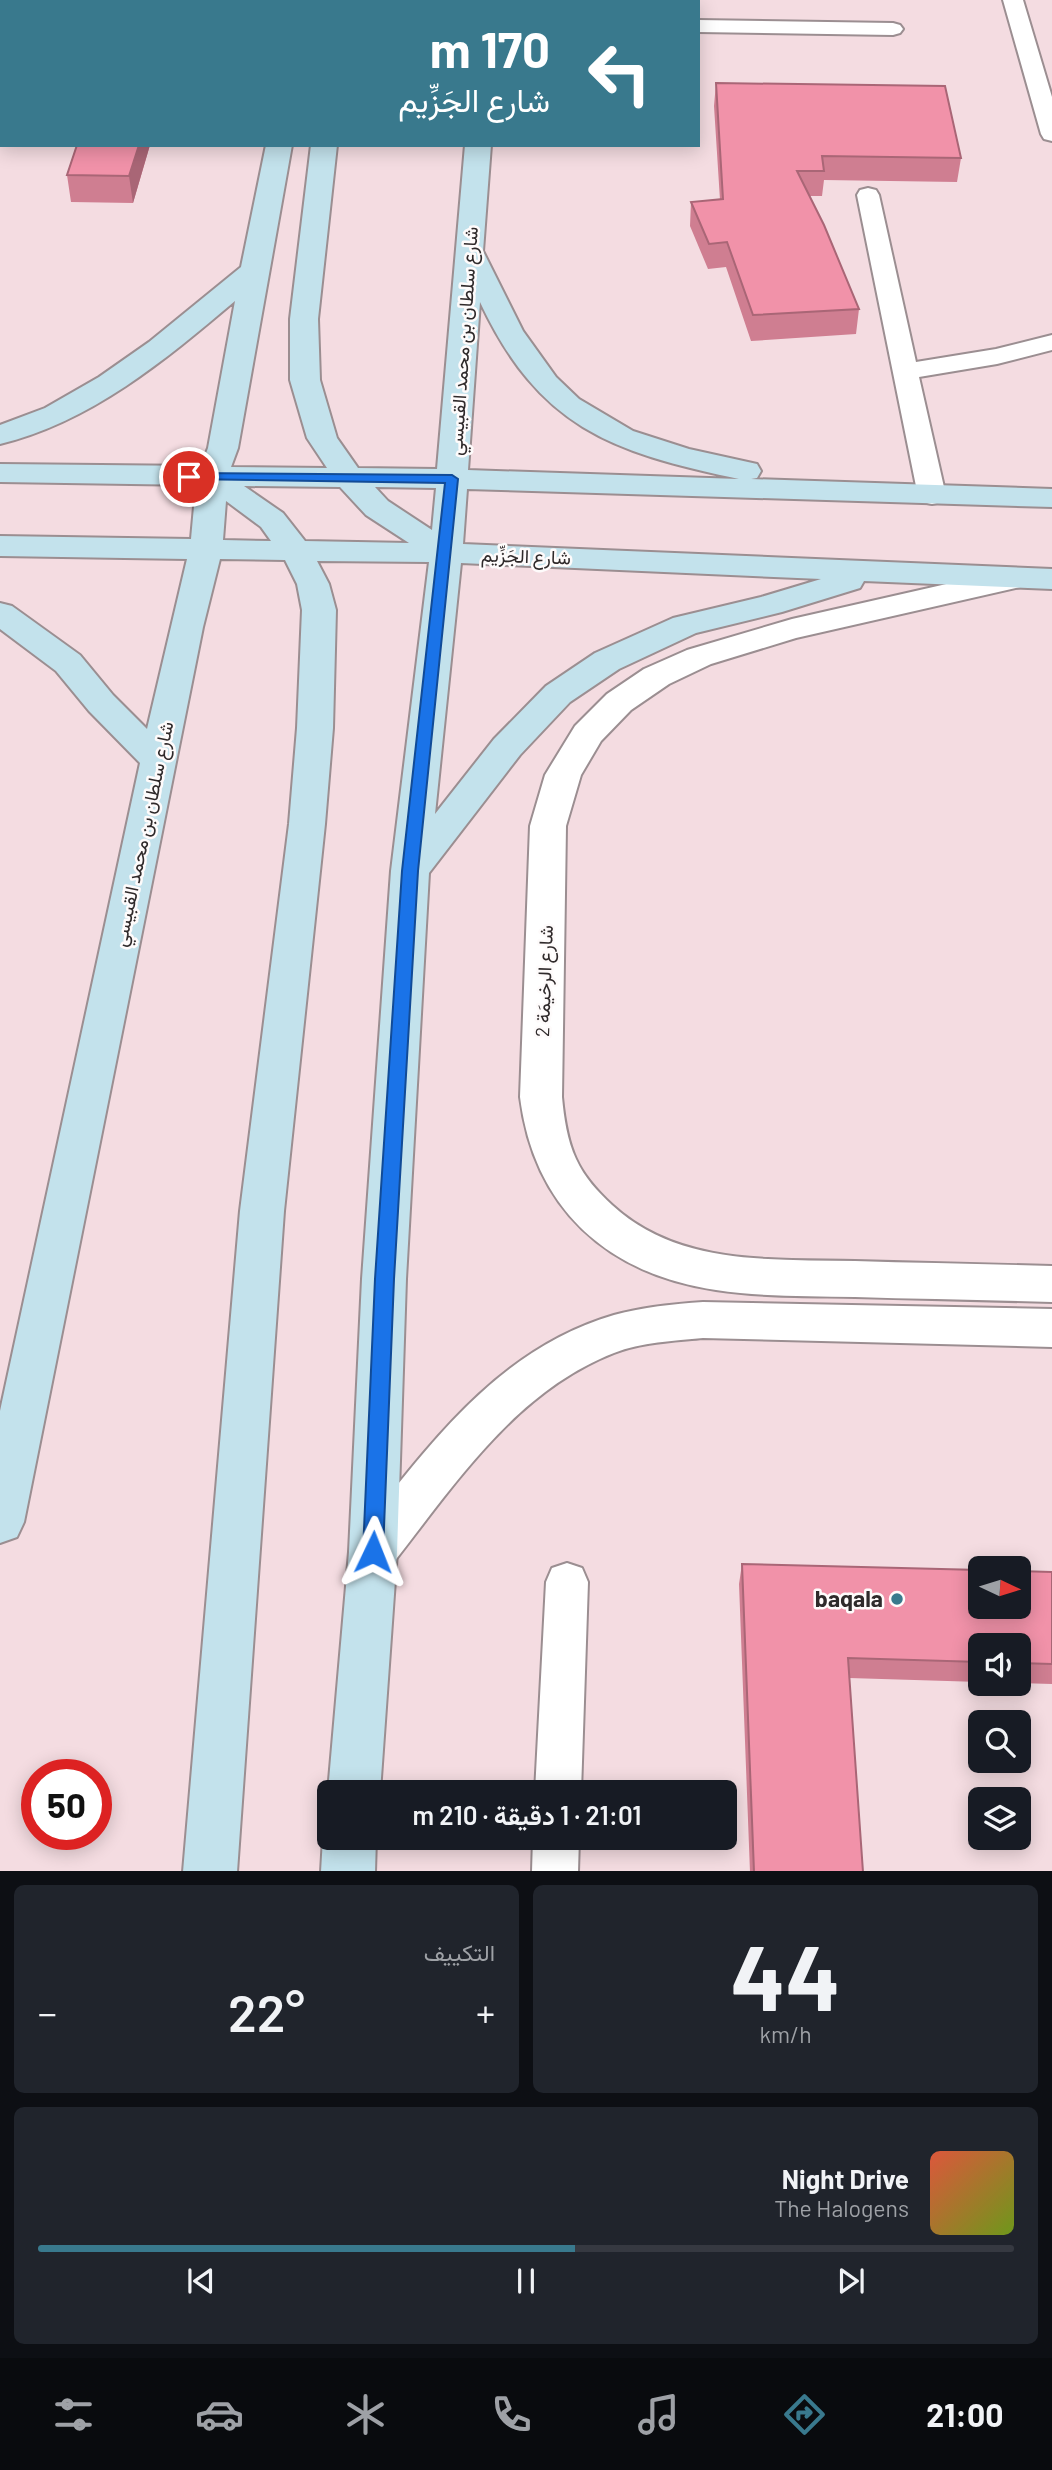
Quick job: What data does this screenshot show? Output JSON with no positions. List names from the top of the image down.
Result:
{
  "streets": {
    "main road": ["شارع سلطان بن محمد القبيسي", "شارع الجَزِّيم"],
    "street": ["شارع الرخيمَة 2"]
  },
  "crossings": [
    ["شارع سلطان بن محمد القبيسي", "شارع الجَزِّيم"],
    ["شارع الجَزِّيم", "شارع الرخيمَة 2"]
  ],
  "places": ["baqala"],
  "north": "right",
  "page": {
    "turn": ["170 m", "شارع الجَزِّيم"],
    "limit": "50",
    "trip": "21:01 · 1 دقيقة · 210 m",
    "tile": [
      ["44", "km/h"],
      "التكييف"
    ],
    "heat": ["−", "22°", "+"],
    "song": ["Night Drive", "The Halogens"],
    "tabs": "21:00"
  }
}
